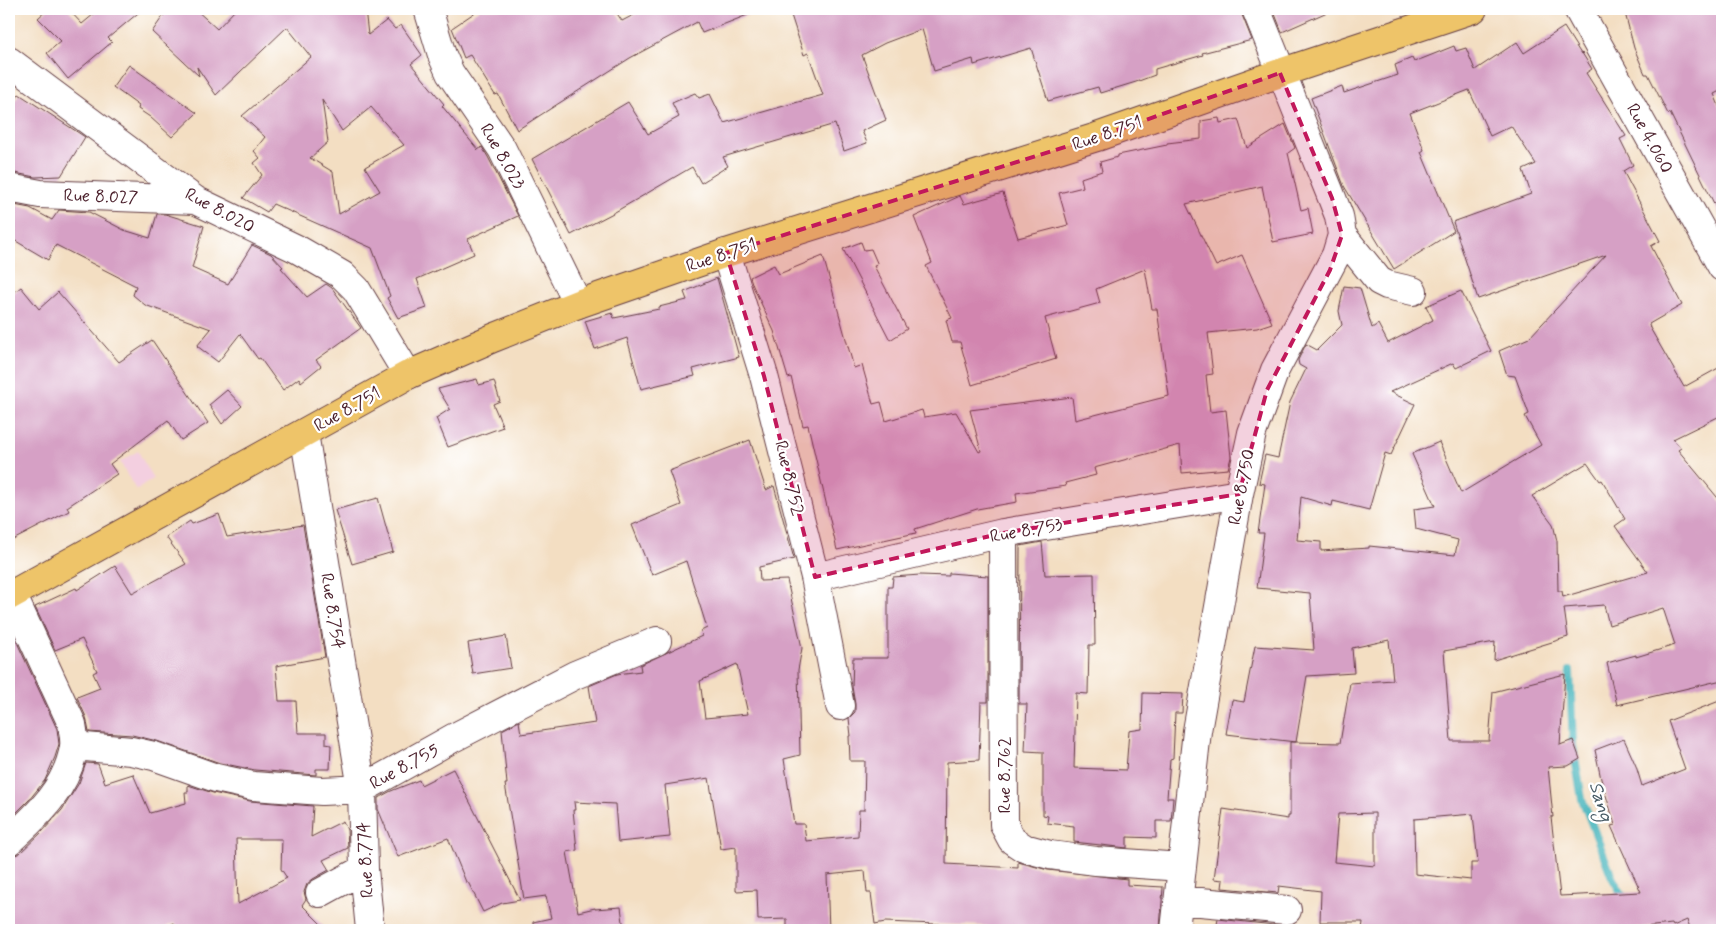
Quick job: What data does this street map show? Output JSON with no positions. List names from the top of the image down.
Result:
{
  "streets": {
    "main road": ["Rue 8.751"],
    "street": [
      "Rue 4.060",
      "Rue 8.023",
      "Rue 8.027",
      "Rue 8.020",
      "Rue 8.752",
      "Rue 8.750",
      "Rue 8.753",
      "Rue 8.754",
      "Rue 8.755",
      "Rue 8.762",
      "Rue 8.774"
    ]
  },
  "crossings": [
    ["Rue 8.751", "Rue 8.023"],
    ["Rue 8.751", "Rue 8.020"],
    ["Rue 8.751", "Rue 8.752"],
    ["Rue 8.751", "Rue 8.750"],
    ["Rue 8.751", "Rue 8.754"],
    ["Rue 8.027", "Rue 8.020"],
    ["Rue 8.752", "Rue 8.753"],
    ["Rue 8.750", "Rue 8.753"],
    ["Rue 8.750", "Rue 8.762"],
    ["Rue 8.753", "Rue 8.762"],
    ["Rue 8.754", "Rue 8.755"],
    ["Rue 8.754", "Rue 8.774"],
    ["Rue 8.755", "Rue 8.774"]
  ],
  "water": ["Sang"]
}
